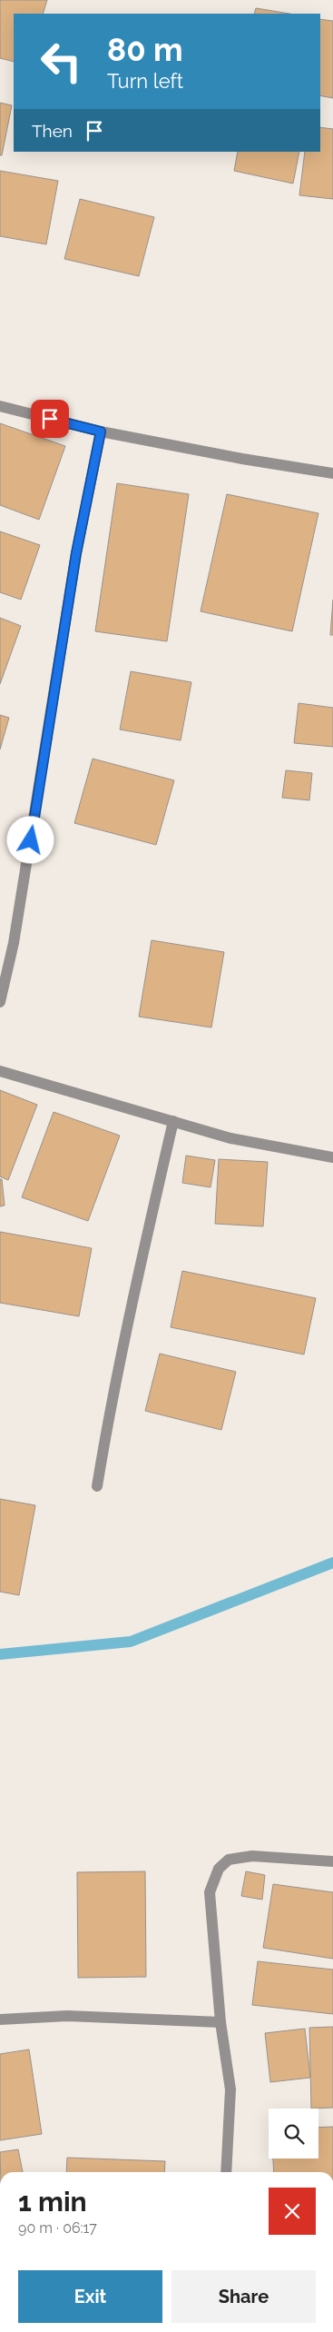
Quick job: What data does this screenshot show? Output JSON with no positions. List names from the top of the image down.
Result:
{
  "page": {
    "turn": ["80 m", "Turn left"],
    "then": "Then",
    "heading": ["1 min", "90 m · 06:17"],
    "buttons": ["Exit", "Share"]
  }
}
